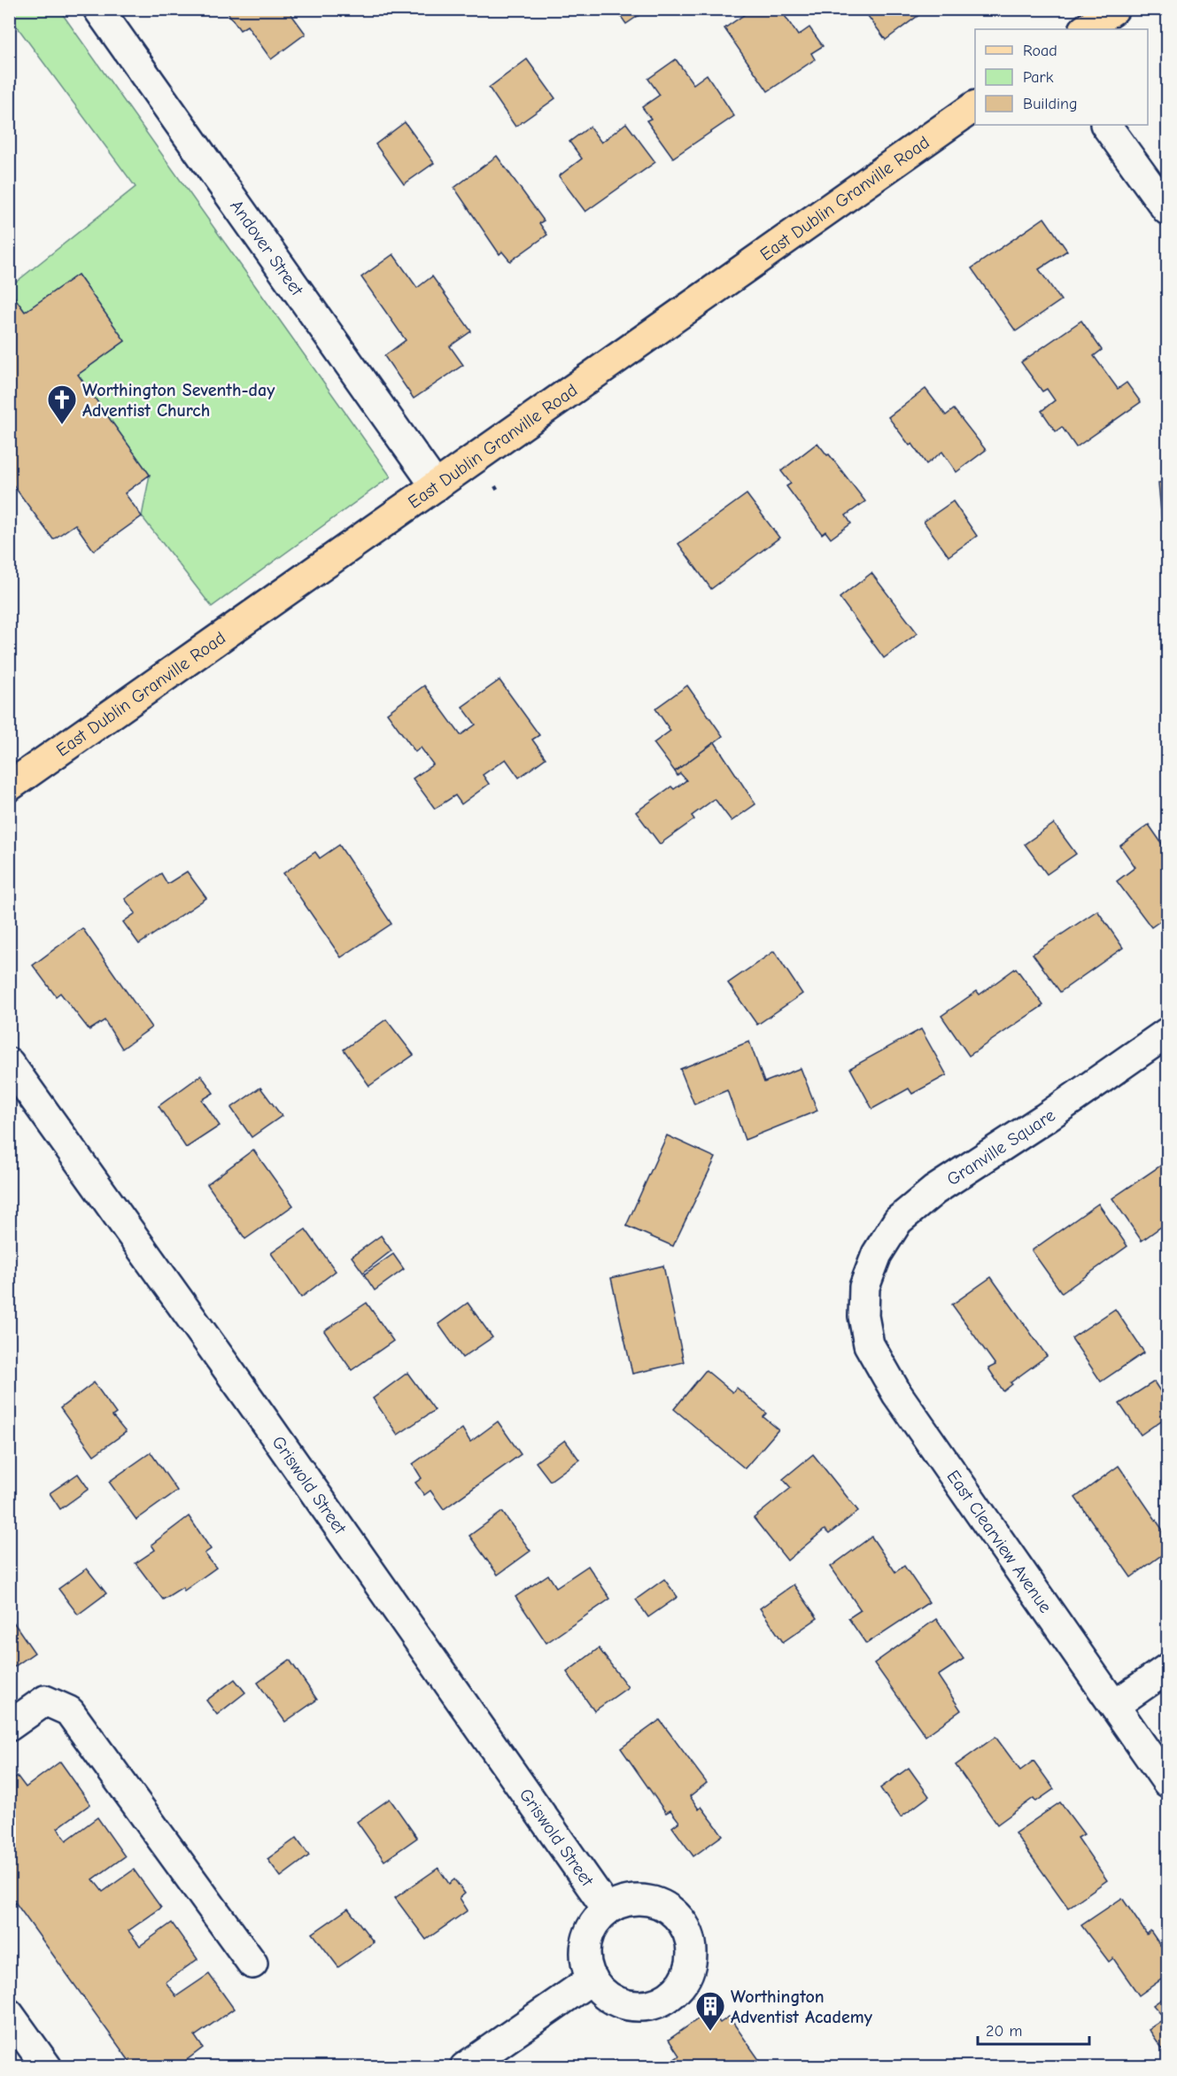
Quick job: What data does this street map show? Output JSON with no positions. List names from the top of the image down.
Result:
{
  "streets": {
    "main road": ["East Dublin Granville Road"],
    "street": [
      "Andover Street",
      "Granville Square",
      "Griswold Street",
      "East Clearview Avenue"
    ]
  },
  "crossings": [
    ["East Dublin Granville Road", "Andover Street"],
    ["Granville Square", "East Clearview Avenue"]
  ],
  "places": {
    "church": ["Worthington Seventh-day Adventist Church"],
    "building": ["Worthington Adventist Academy"]
  },
  "legend": ["Road", "Park", "Building"],
  "scale_bar": "20 m"
}
